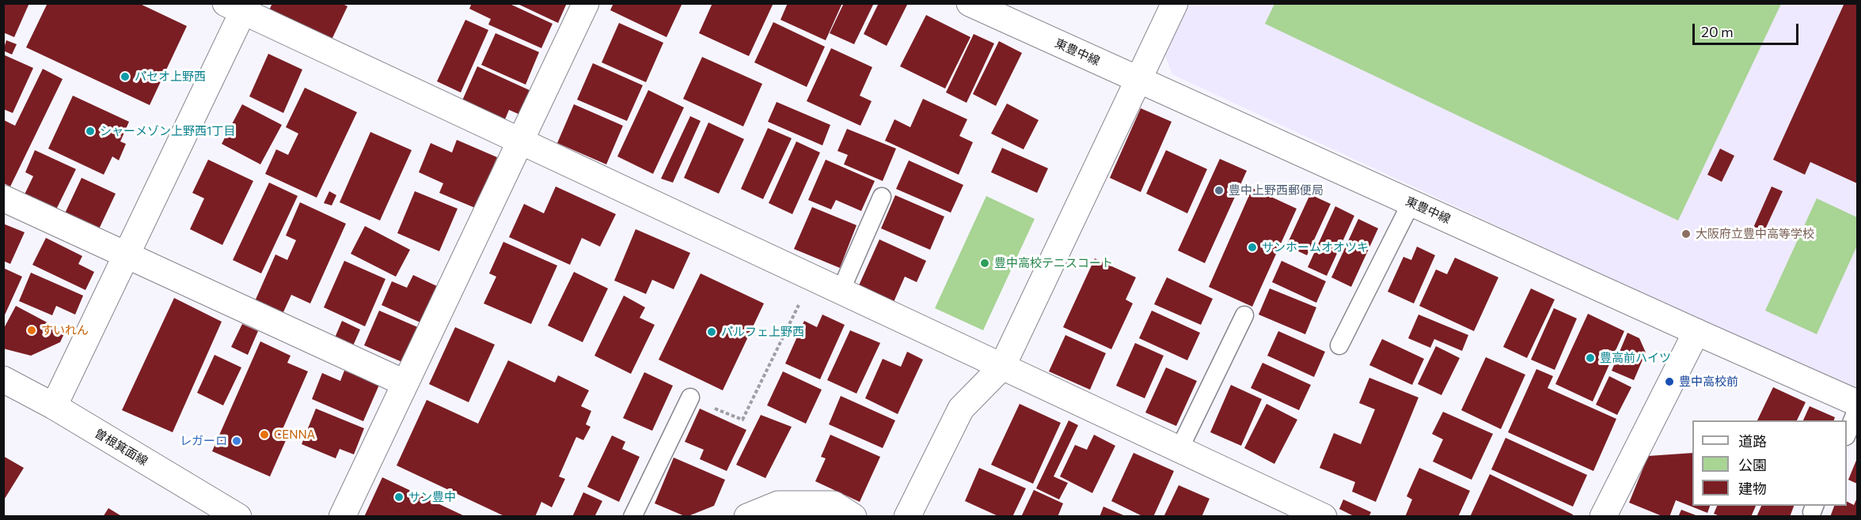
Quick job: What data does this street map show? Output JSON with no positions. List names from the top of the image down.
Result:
{
  "streets": {
    "street": ["東豊中線", "曽根箕面線"]
  },
  "places": [
    "パセオ上野西",
    "シャーメゾン上野西1丁目",
    "豊中上野西郵便局",
    "大阪府立豊中高等学校",
    "サンホームオオツキ",
    "豊中高校テニスコート",
    "すいれん",
    "パルフェ上野西",
    "豊高前ハイツ",
    "豊中高校前",
    "CENNA",
    "レガーロ",
    "サン豊中"
  ],
  "legend": ["道路", "公園", "建物"],
  "scale_bar": "20 m"
}
